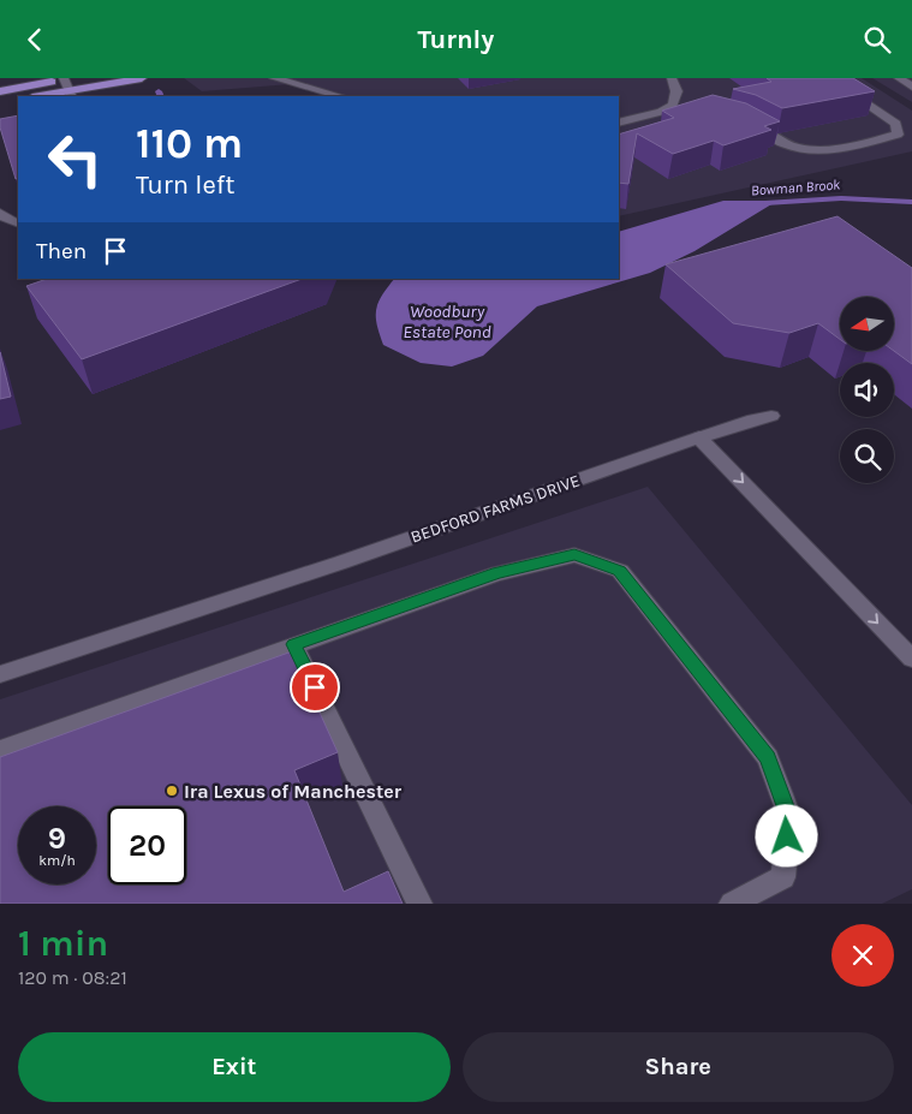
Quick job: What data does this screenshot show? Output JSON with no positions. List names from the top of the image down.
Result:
{
  "streets": {
    "street": ["BEDFORD FARMS DRIVE"]
  },
  "water": ["Bowman Brook", "Woodbury Estate Pond"],
  "places": ["Ira Lexus of Manchester"],
  "north": "left",
  "page": {
    "header": "Turnly",
    "turn": ["110 m", "Turn left"],
    "then": "Then",
    "speed": "9 km/h",
    "limit": "20",
    "heading": ["1 min", "120 m · 08:21"],
    "buttons": ["Exit", "Share"]
  }
}
